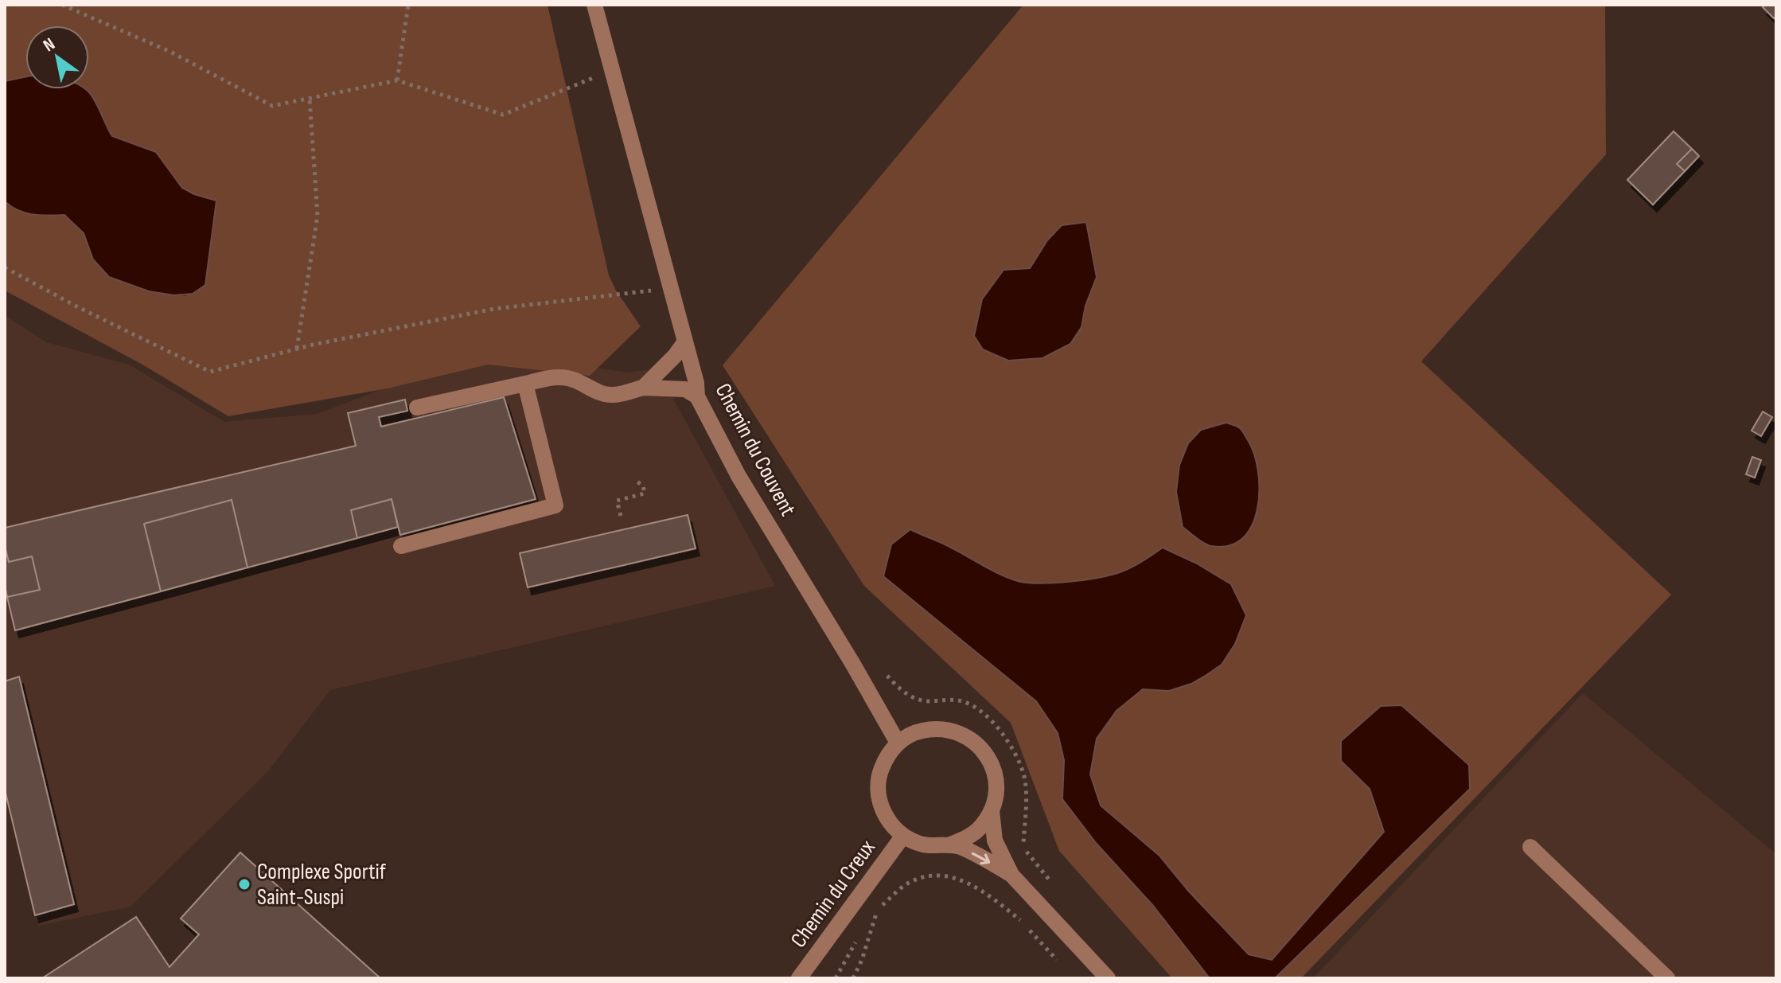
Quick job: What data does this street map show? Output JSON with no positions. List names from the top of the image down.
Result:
{
  "streets": {
    "street": ["Chemin du Couvent", "Chemin du Creux"]
  },
  "crossings": [
    ["Chemin du Couvent", "Chemin du Creux"]
  ],
  "places": ["Complexe Sportif Saint-Suspi"],
  "north": "top left"
}
